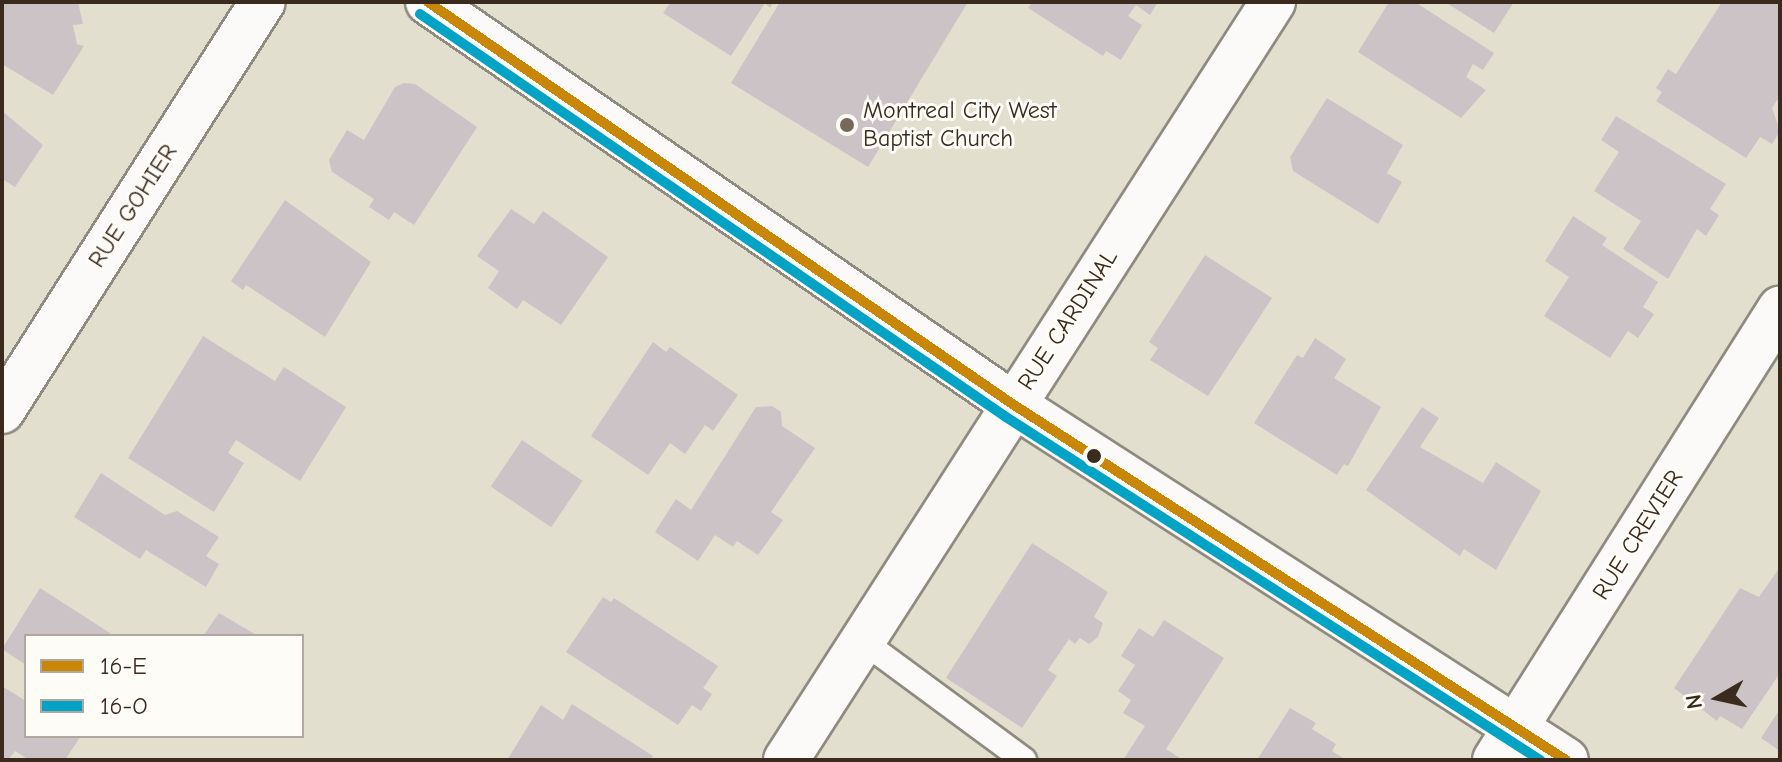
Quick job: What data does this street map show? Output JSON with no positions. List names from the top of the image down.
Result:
{
  "streets": {
    "street": ["RUE GOHIER", "RUE CARDINAL", "RUE CREVIER"]
  },
  "places": ["Montreal City West Baptist Church"],
  "lines": ["transit line 16-E", "transit line 16-O"],
  "legend": ["16-E", "16-O"],
  "north": "left"
}
